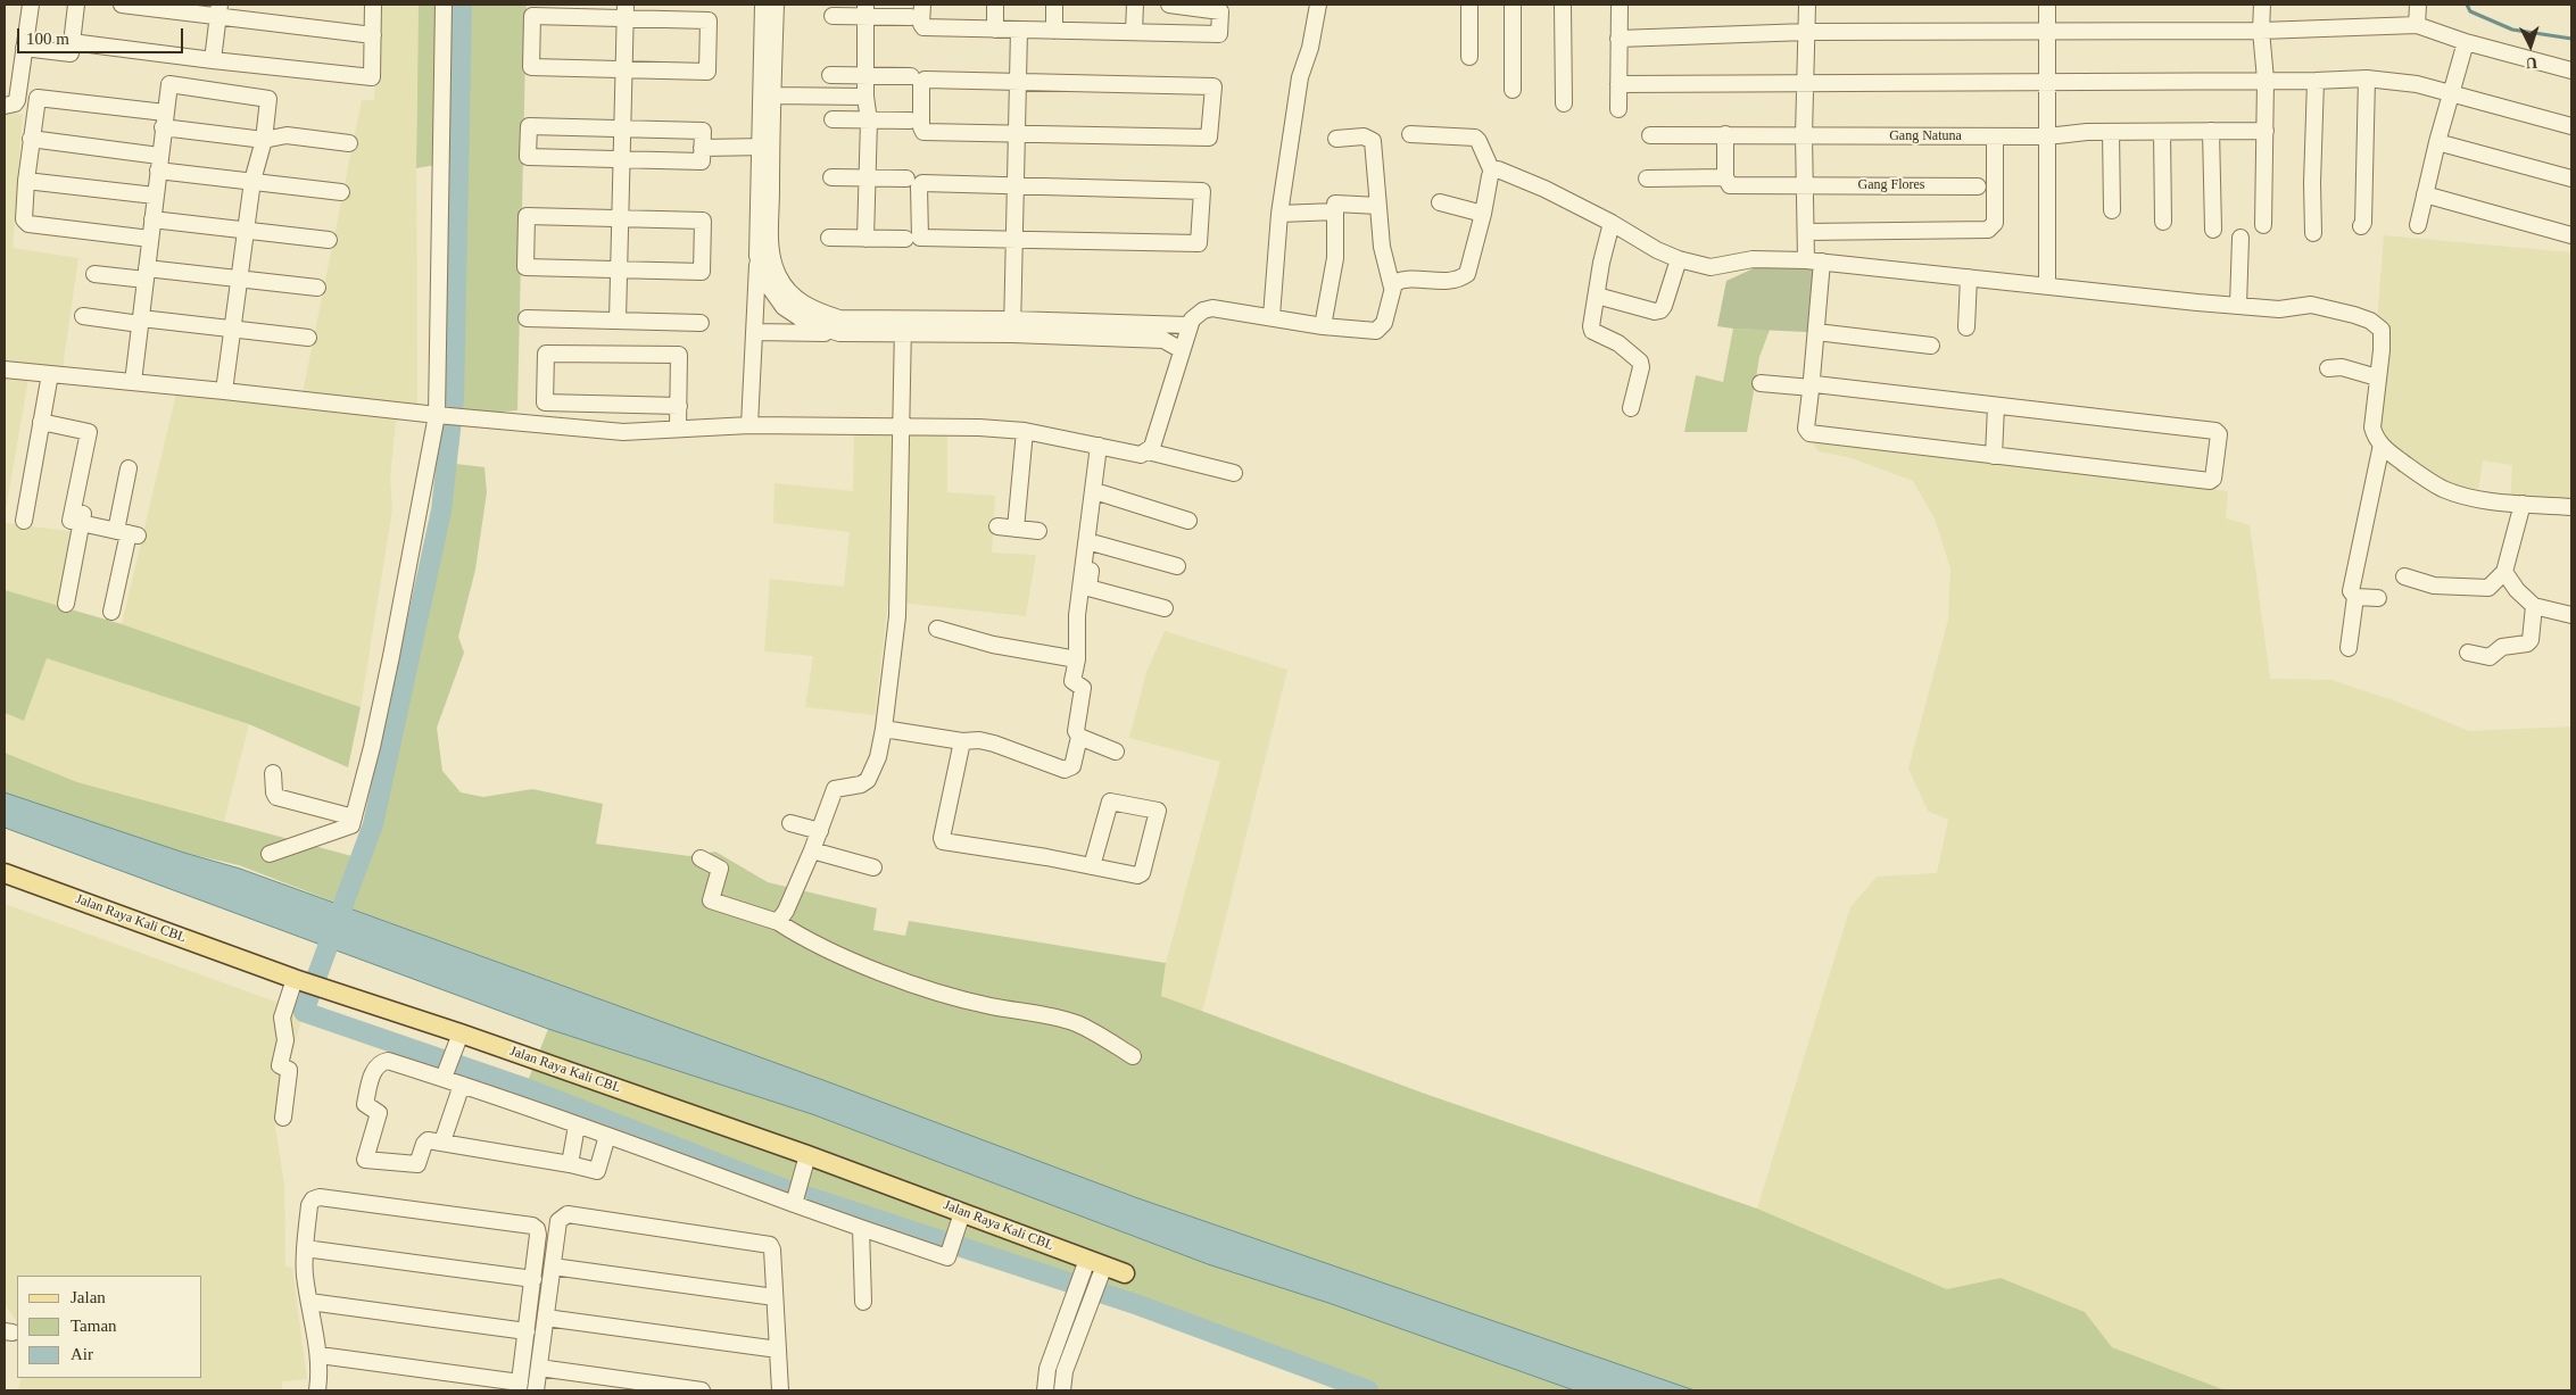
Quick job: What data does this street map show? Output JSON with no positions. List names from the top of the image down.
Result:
{
  "streets": {
    "main road": ["Jalan Raya Kali CBL"],
    "street": ["Gang Natuna", "Gang Flores"]
  },
  "legend": ["Jalan", "Taman", "Air"],
  "scale_bar": "100 m",
  "north": "bottom"
}
